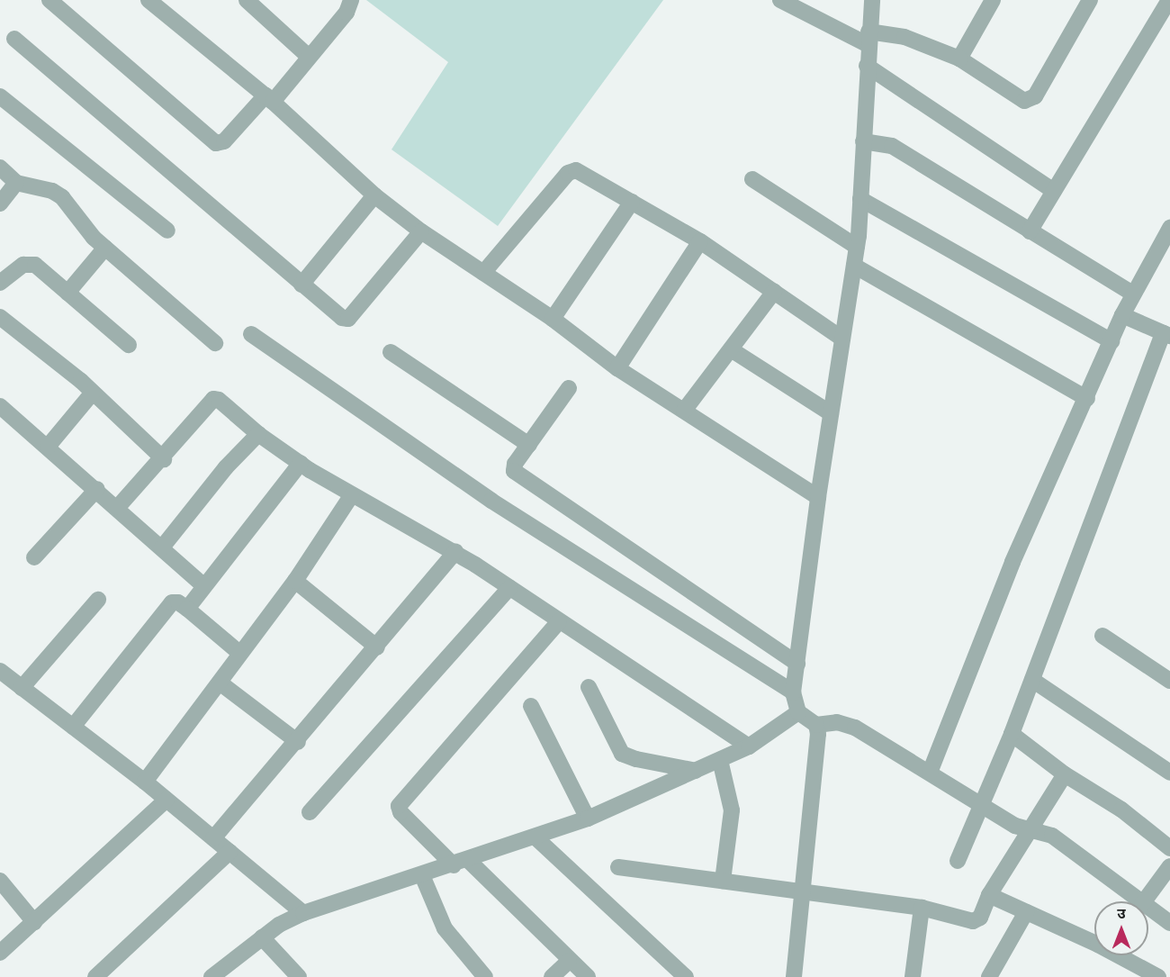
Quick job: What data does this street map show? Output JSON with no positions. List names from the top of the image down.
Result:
{
  "north": "top"
}
